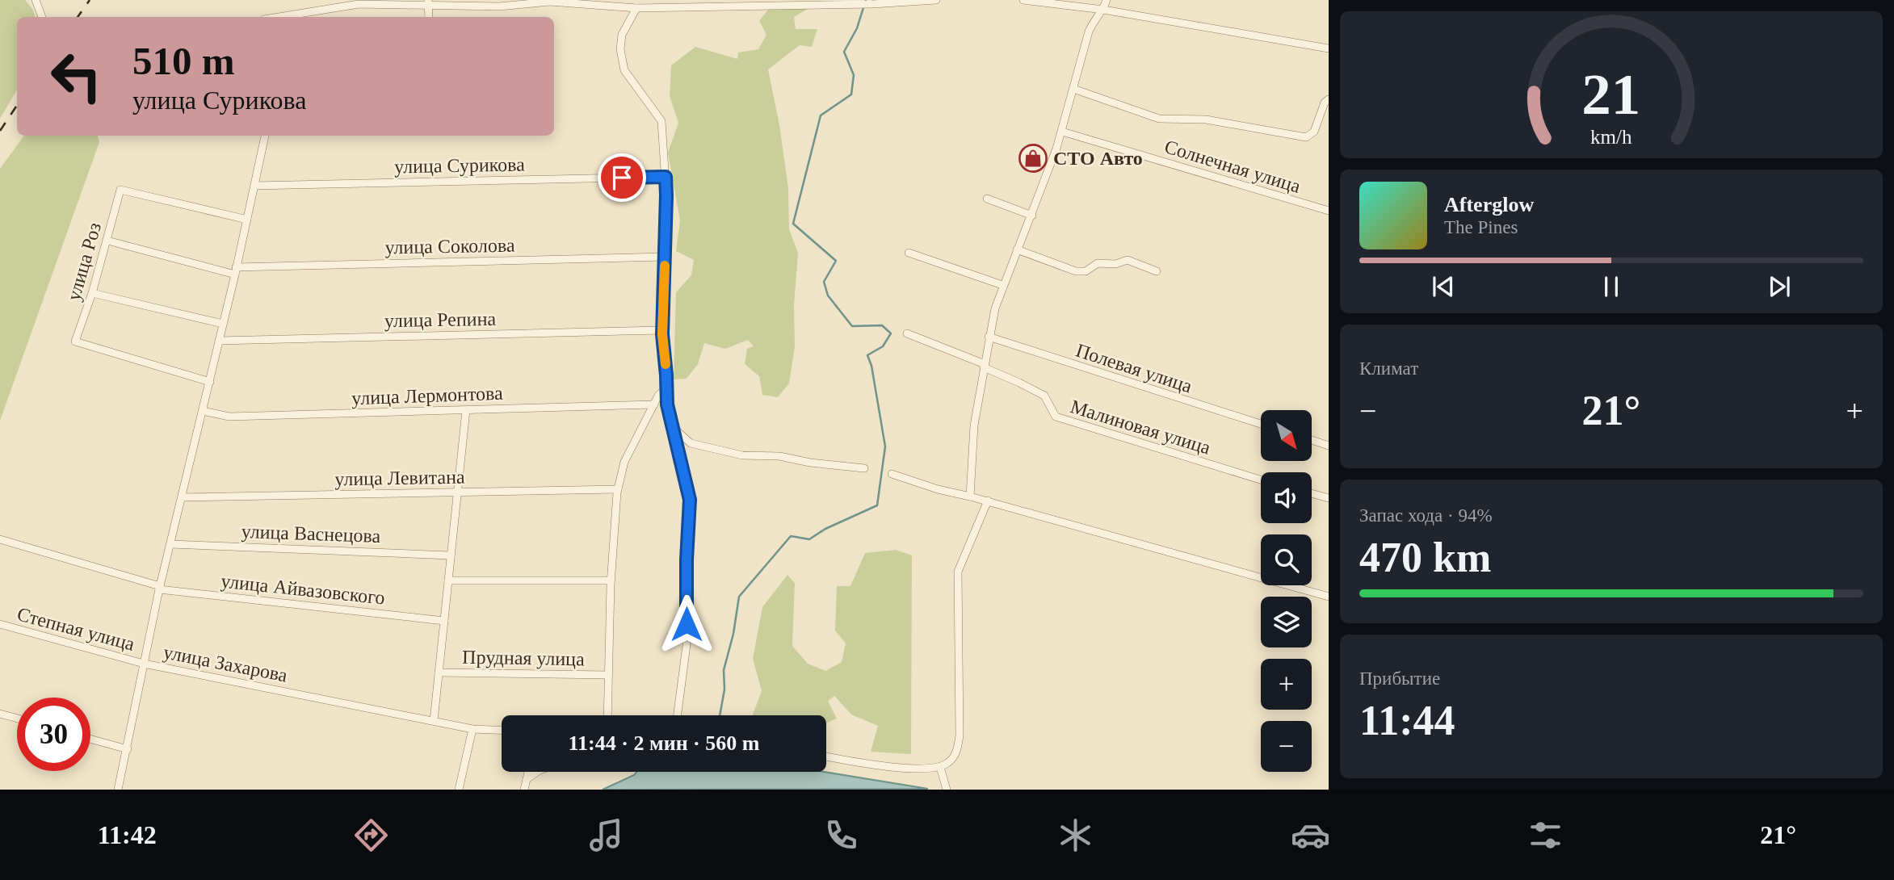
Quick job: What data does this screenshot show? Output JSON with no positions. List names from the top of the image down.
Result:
{
  "streets": {
    "street": [
      "улица Сурикова",
      "Солнечная улица",
      "улица Соколова",
      "улица Роз",
      "улица Репина",
      "Полевая улица",
      "улица Лермонтова",
      "Малиновая улица",
      "улица Левитана",
      "улица Васнецова",
      "улица Айвазовского",
      "Степная улица",
      "Прудная улица",
      "улица Захарова"
    ]
  },
  "crossings": [
    ["улица Соколова", "улица Роз"],
    ["Степная улица", "улица Захарова"]
  ],
  "places": {
    "shop": ["СТО Авто"]
  },
  "north": "bottom right",
  "page": {
    "turn": ["510 m", "улица Сурикова"],
    "song": ["Afterglow", "The Pines"],
    "tile": [
      "Климат",
      ["Запас хода · 94%", "470 km"],
      ["Прибытие", "11:44"]
    ],
    "heat": ["−", "21°", "+"],
    "map_buttons": ["+", "−"],
    "limit": "30",
    "trip": "11:44 · 2 мин · 560 m",
    "tabs": ["11:42", "21°"],
    "gauge": ["21", "km/h"]
  }
}
